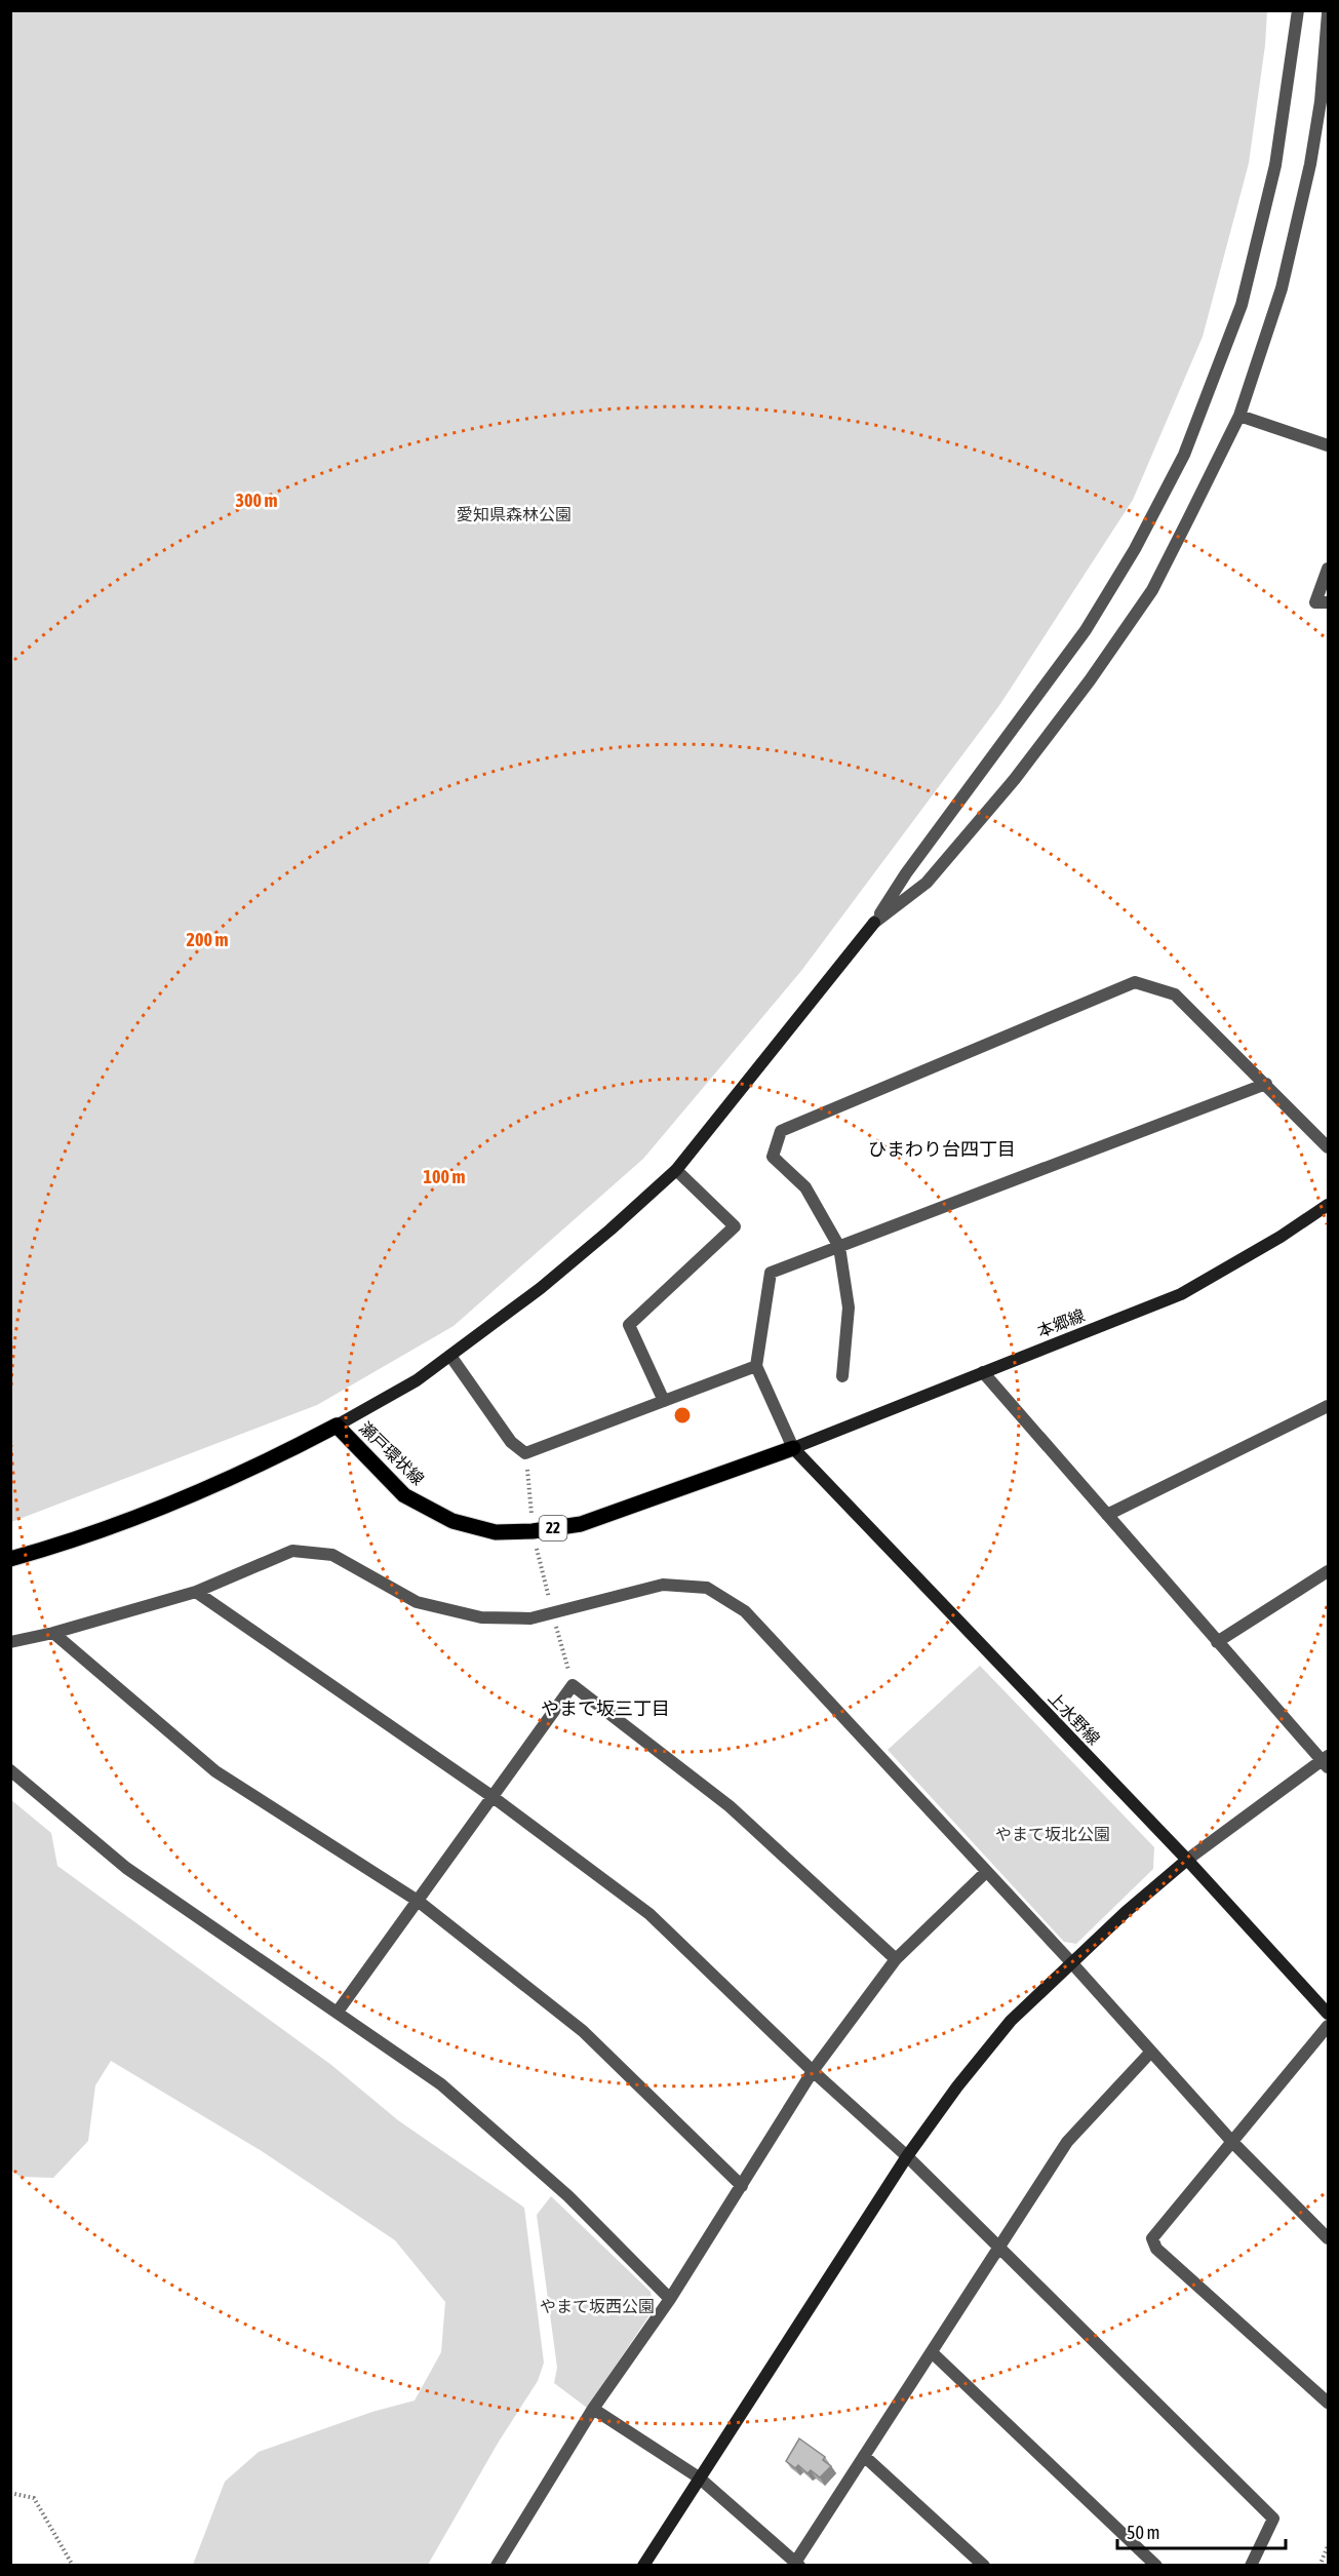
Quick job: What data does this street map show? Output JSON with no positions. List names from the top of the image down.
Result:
{
  "streets": {
    "main road": ["瀬戸環状線", "22"],
    "street": ["本郷線", "上水野線"]
  },
  "crossings": [
    ["本郷線", "瀬戸環状線"],
    ["本郷線", "上水野線"],
    ["瀬戸環状線", "上水野線"]
  ],
  "districts": ["ひまわり台四丁目", "やまて坂三丁目"],
  "parks": ["愛知県森林公園", "やまて坂北公園", "やまて坂西公園"],
  "scale_bar": "50 m",
  "rings": ["300 m", "200 m", "100 m"]
}
